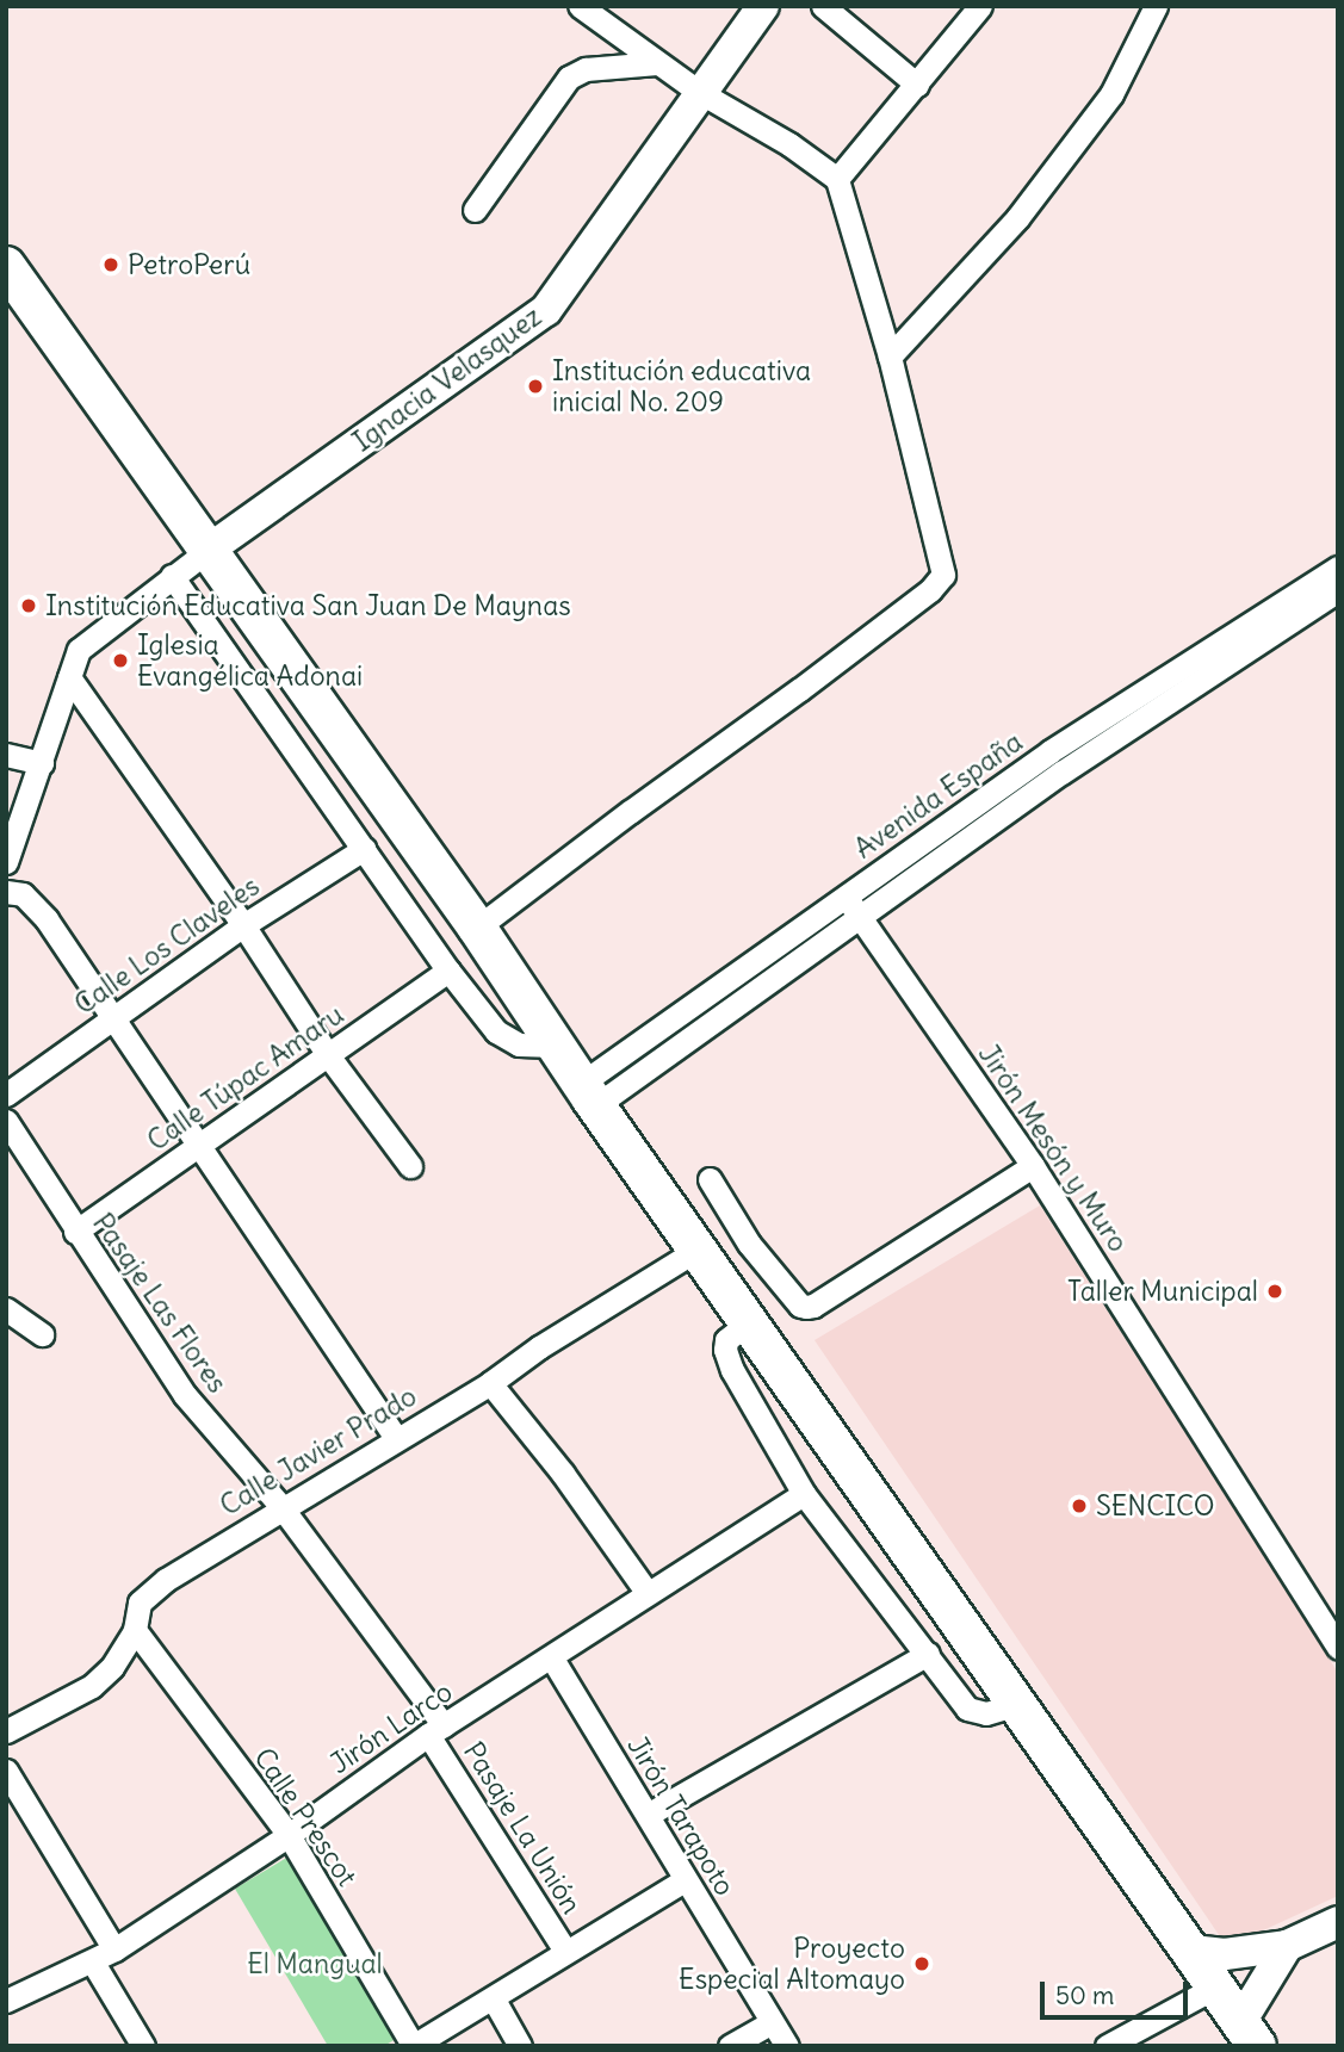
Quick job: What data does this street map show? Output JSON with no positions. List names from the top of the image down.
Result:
{
  "streets": {
    "main road": ["Ignacia Velasquez"],
    "street": [
      "Avenida España",
      "Calle Los Claveles",
      "Calle Túpac Amaru",
      "Jirón Mesón y Muro",
      "Pasaje Las Flores",
      "Calle Javier Prado",
      "Jirón Larco",
      "Jirón Tarapoto",
      "Calle Prescot",
      "Pasaje La Unión"
    ]
  },
  "crossings": [
    ["Avenida España", "Jirón Mesón y Muro"],
    ["Calle Túpac Amaru", "Pasaje Las Flores"],
    ["Pasaje Las Flores", "Calle Javier Prado"],
    ["Pasaje Las Flores", "Jirón Larco"],
    ["Pasaje Las Flores", "Pasaje La Unión"],
    ["Calle Javier Prado", "Calle Prescot"],
    ["Jirón Larco", "Jirón Tarapoto"],
    ["Jirón Larco", "Calle Prescot"],
    ["Jirón Larco", "Pasaje La Unión"]
  ],
  "parks": ["El Mangual"],
  "places": [
    "PetroPerú",
    "Institución educativa inicial No. 209",
    "Institución Educativa San Juan De Maynas",
    "Iglesia Evangélica Adonai",
    "Taller Municipal",
    "SENCICO",
    "Proyecto Especial Altomayo"
  ],
  "scale_bar": "50 m"
}
